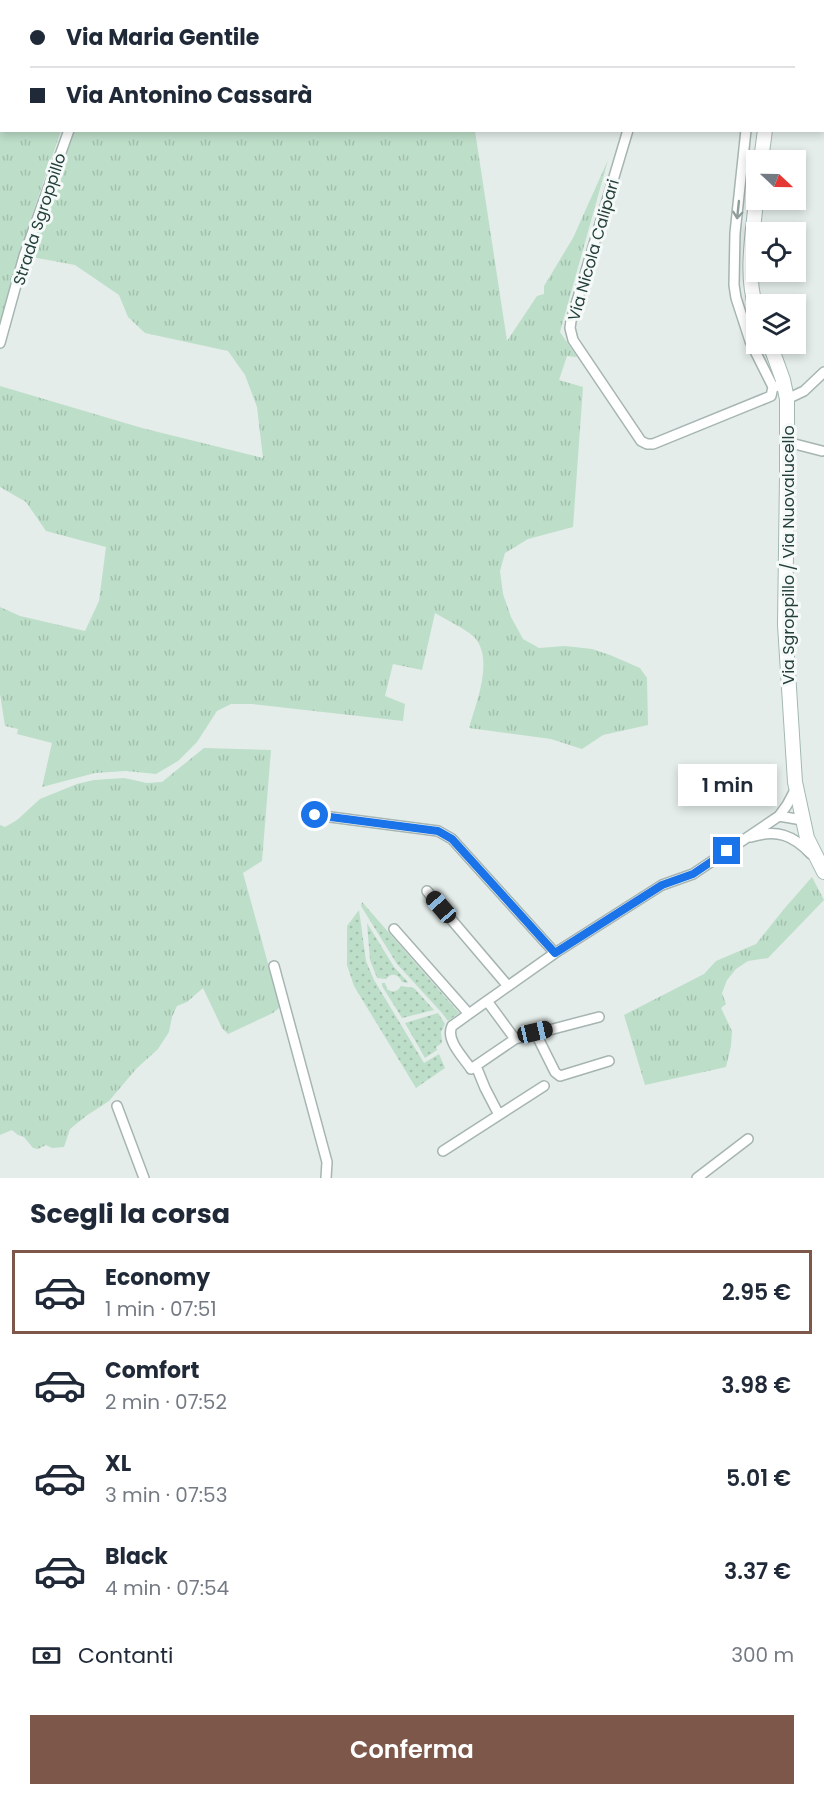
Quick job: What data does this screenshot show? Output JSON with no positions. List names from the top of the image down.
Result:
{
  "streets": {
    "main road": ["Via Sgroppillo / Via Nuovalucello"],
    "street": ["Strada Sgroppillo", "Via Nicola Calipari"]
  },
  "crossings": [
    ["Via Nicola Calipari", "Via Sgroppillo / Via Nuovalucello"]
  ],
  "north": "right",
  "page": {
    "banner": ["Via Maria Gentile", "Via Antonino Cassarà"],
    "bubble": "1 min",
    "heading": "Scegli la corsa",
    "list": [
      {
        "name": "Economy",
        "note": "1 min · 07:51",
        "value": "2.95 €"
      },
      {
        "name": "Comfort",
        "note": "2 min · 07:52",
        "value": "3.98 €"
      },
      {
        "name": "XL",
        "note": "3 min · 07:53",
        "value": "5.01 €"
      },
      {
        "name": "Black",
        "note": "4 min · 07:54",
        "value": "3.37 €"
      }
    ],
    "pay": ["Contanti", "300 m"],
    "buttons": "Conferma"
  }
}
